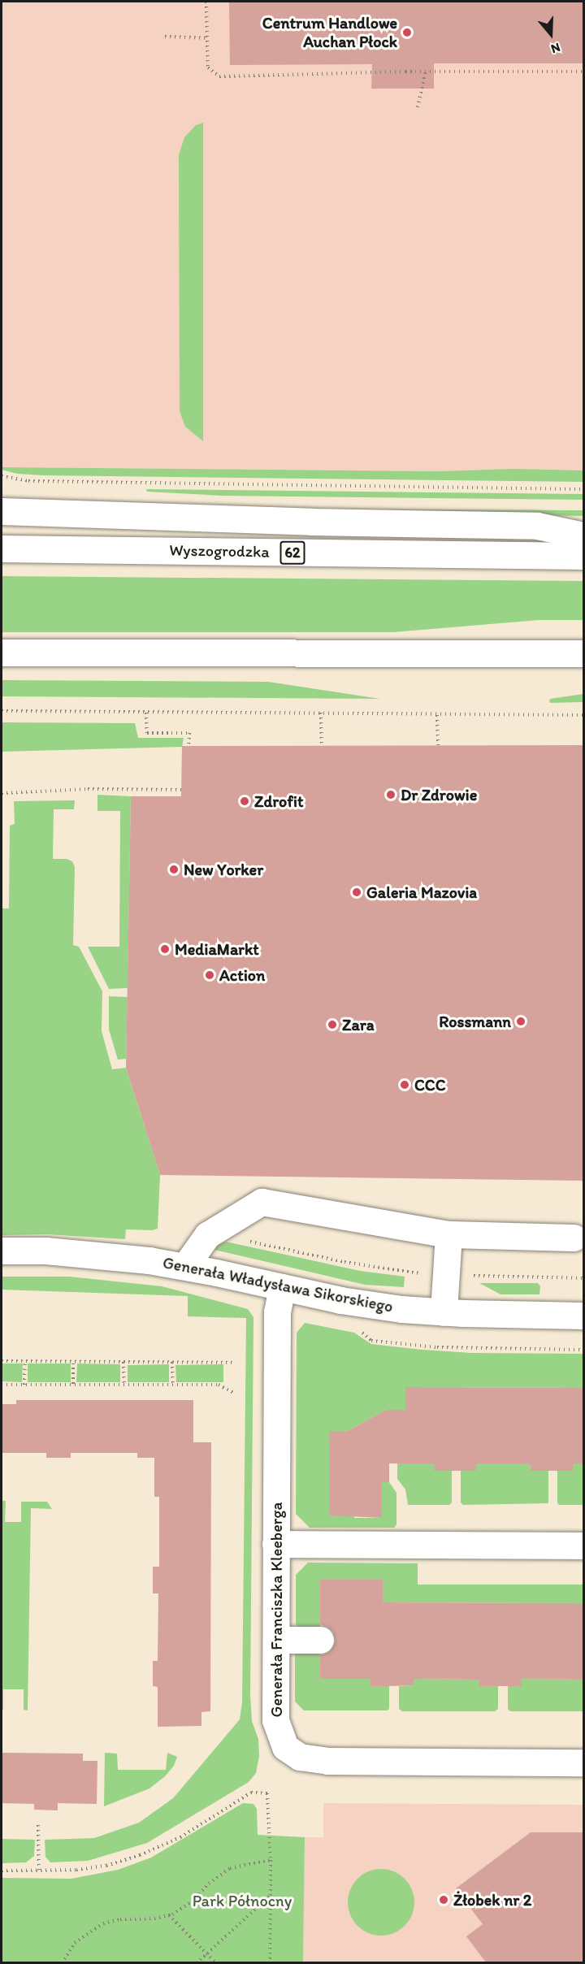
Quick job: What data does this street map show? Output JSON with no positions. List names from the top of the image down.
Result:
{
  "streets": {
    "street": [
      "Wyszogrodzka",
      "62",
      "Generała Władysława Sikorskiego",
      "Generała Franciszka Kleeberga"
    ]
  },
  "crossings": [
    ["Generała Władysława Sikorskiego", "Generała Franciszka Kleeberga"]
  ],
  "parks": ["Park Północny"],
  "places": [
    "Centrum Handlowe Auchan Płock",
    "Dr Zdrowie",
    "Zdrofit",
    "New Yorker",
    "Galeria Mazovia",
    "MediaMarkt",
    "Action",
    "Rossmann",
    "Zara",
    "CCC",
    "Żłobek nr 2"
  ],
  "north": "bottom"
}
